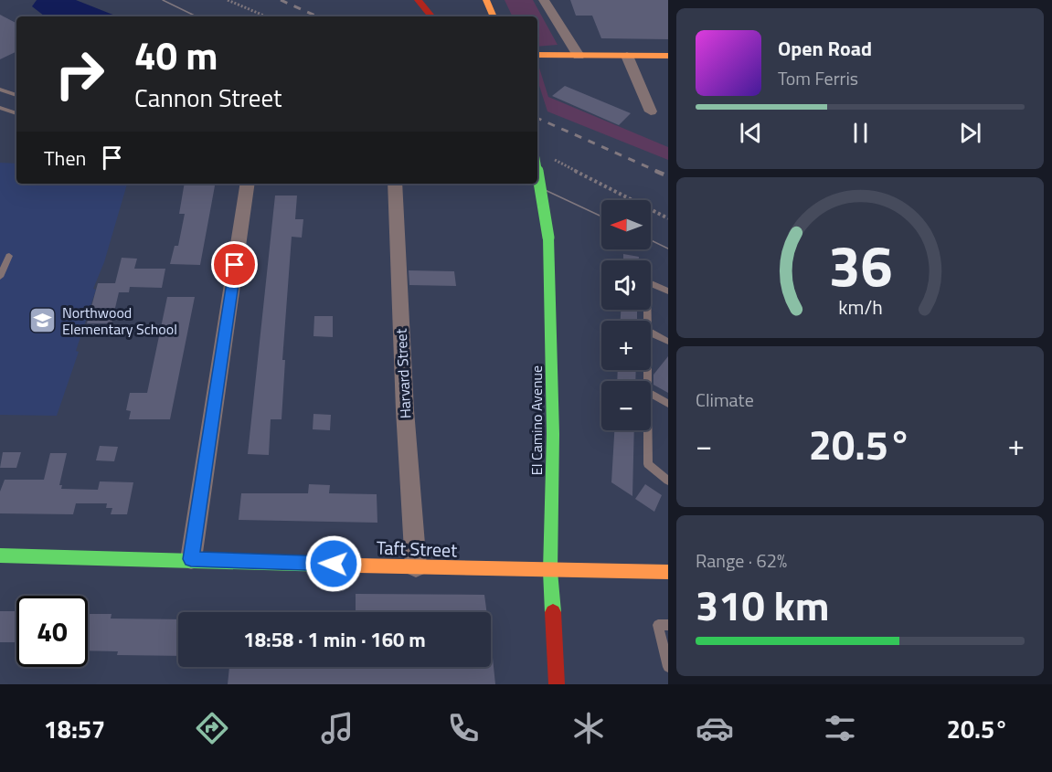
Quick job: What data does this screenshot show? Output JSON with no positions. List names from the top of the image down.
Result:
{
  "streets": {
    "street": ["Harvard Street", "El Camino Avenue", "Taft Street"]
  },
  "crossings": [
    ["Harvard Street", "Taft Street"],
    ["El Camino Avenue", "Taft Street"]
  ],
  "places": {
    "school or university": ["Northwood Elementary School"]
  },
  "north": "left",
  "page": {
    "turn": ["40 m", "Cannon Street"],
    "song": ["Open Road", "Tom Ferris"],
    "then": "Then",
    "map_buttons": ["+", "−"],
    "tile": [
      "Climate",
      ["Range · 62%", "310 km"]
    ],
    "heat": ["−", "20.5°", "+"],
    "limit": "40",
    "trip": "18:58 · 1 min · 160 m",
    "tabs": ["18:57", "20.5°"],
    "gauge": ["36", "km/h"]
  }
}
